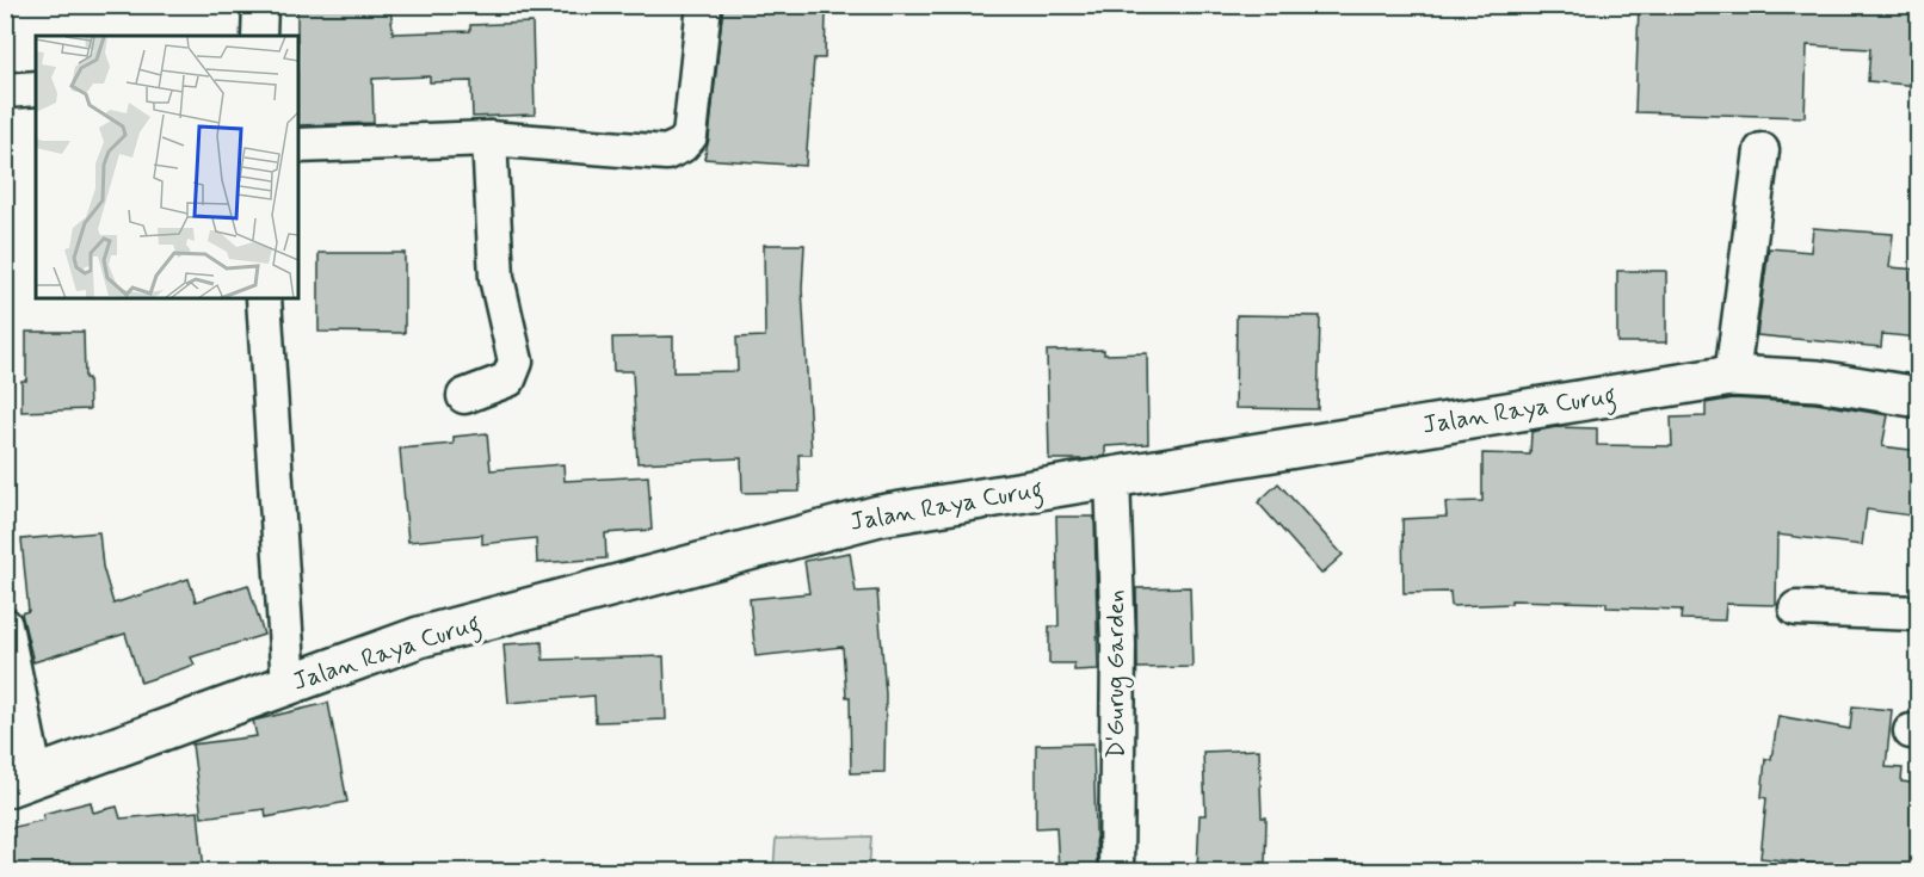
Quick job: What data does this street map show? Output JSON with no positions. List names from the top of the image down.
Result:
{
  "streets": {
    "main road": ["Jalan Raya Curug"],
    "street": ["D'Gurug Garden"]
  },
  "crossings": [
    ["Jalan Raya Curug", "D'Gurug Garden"]
  ]
}
